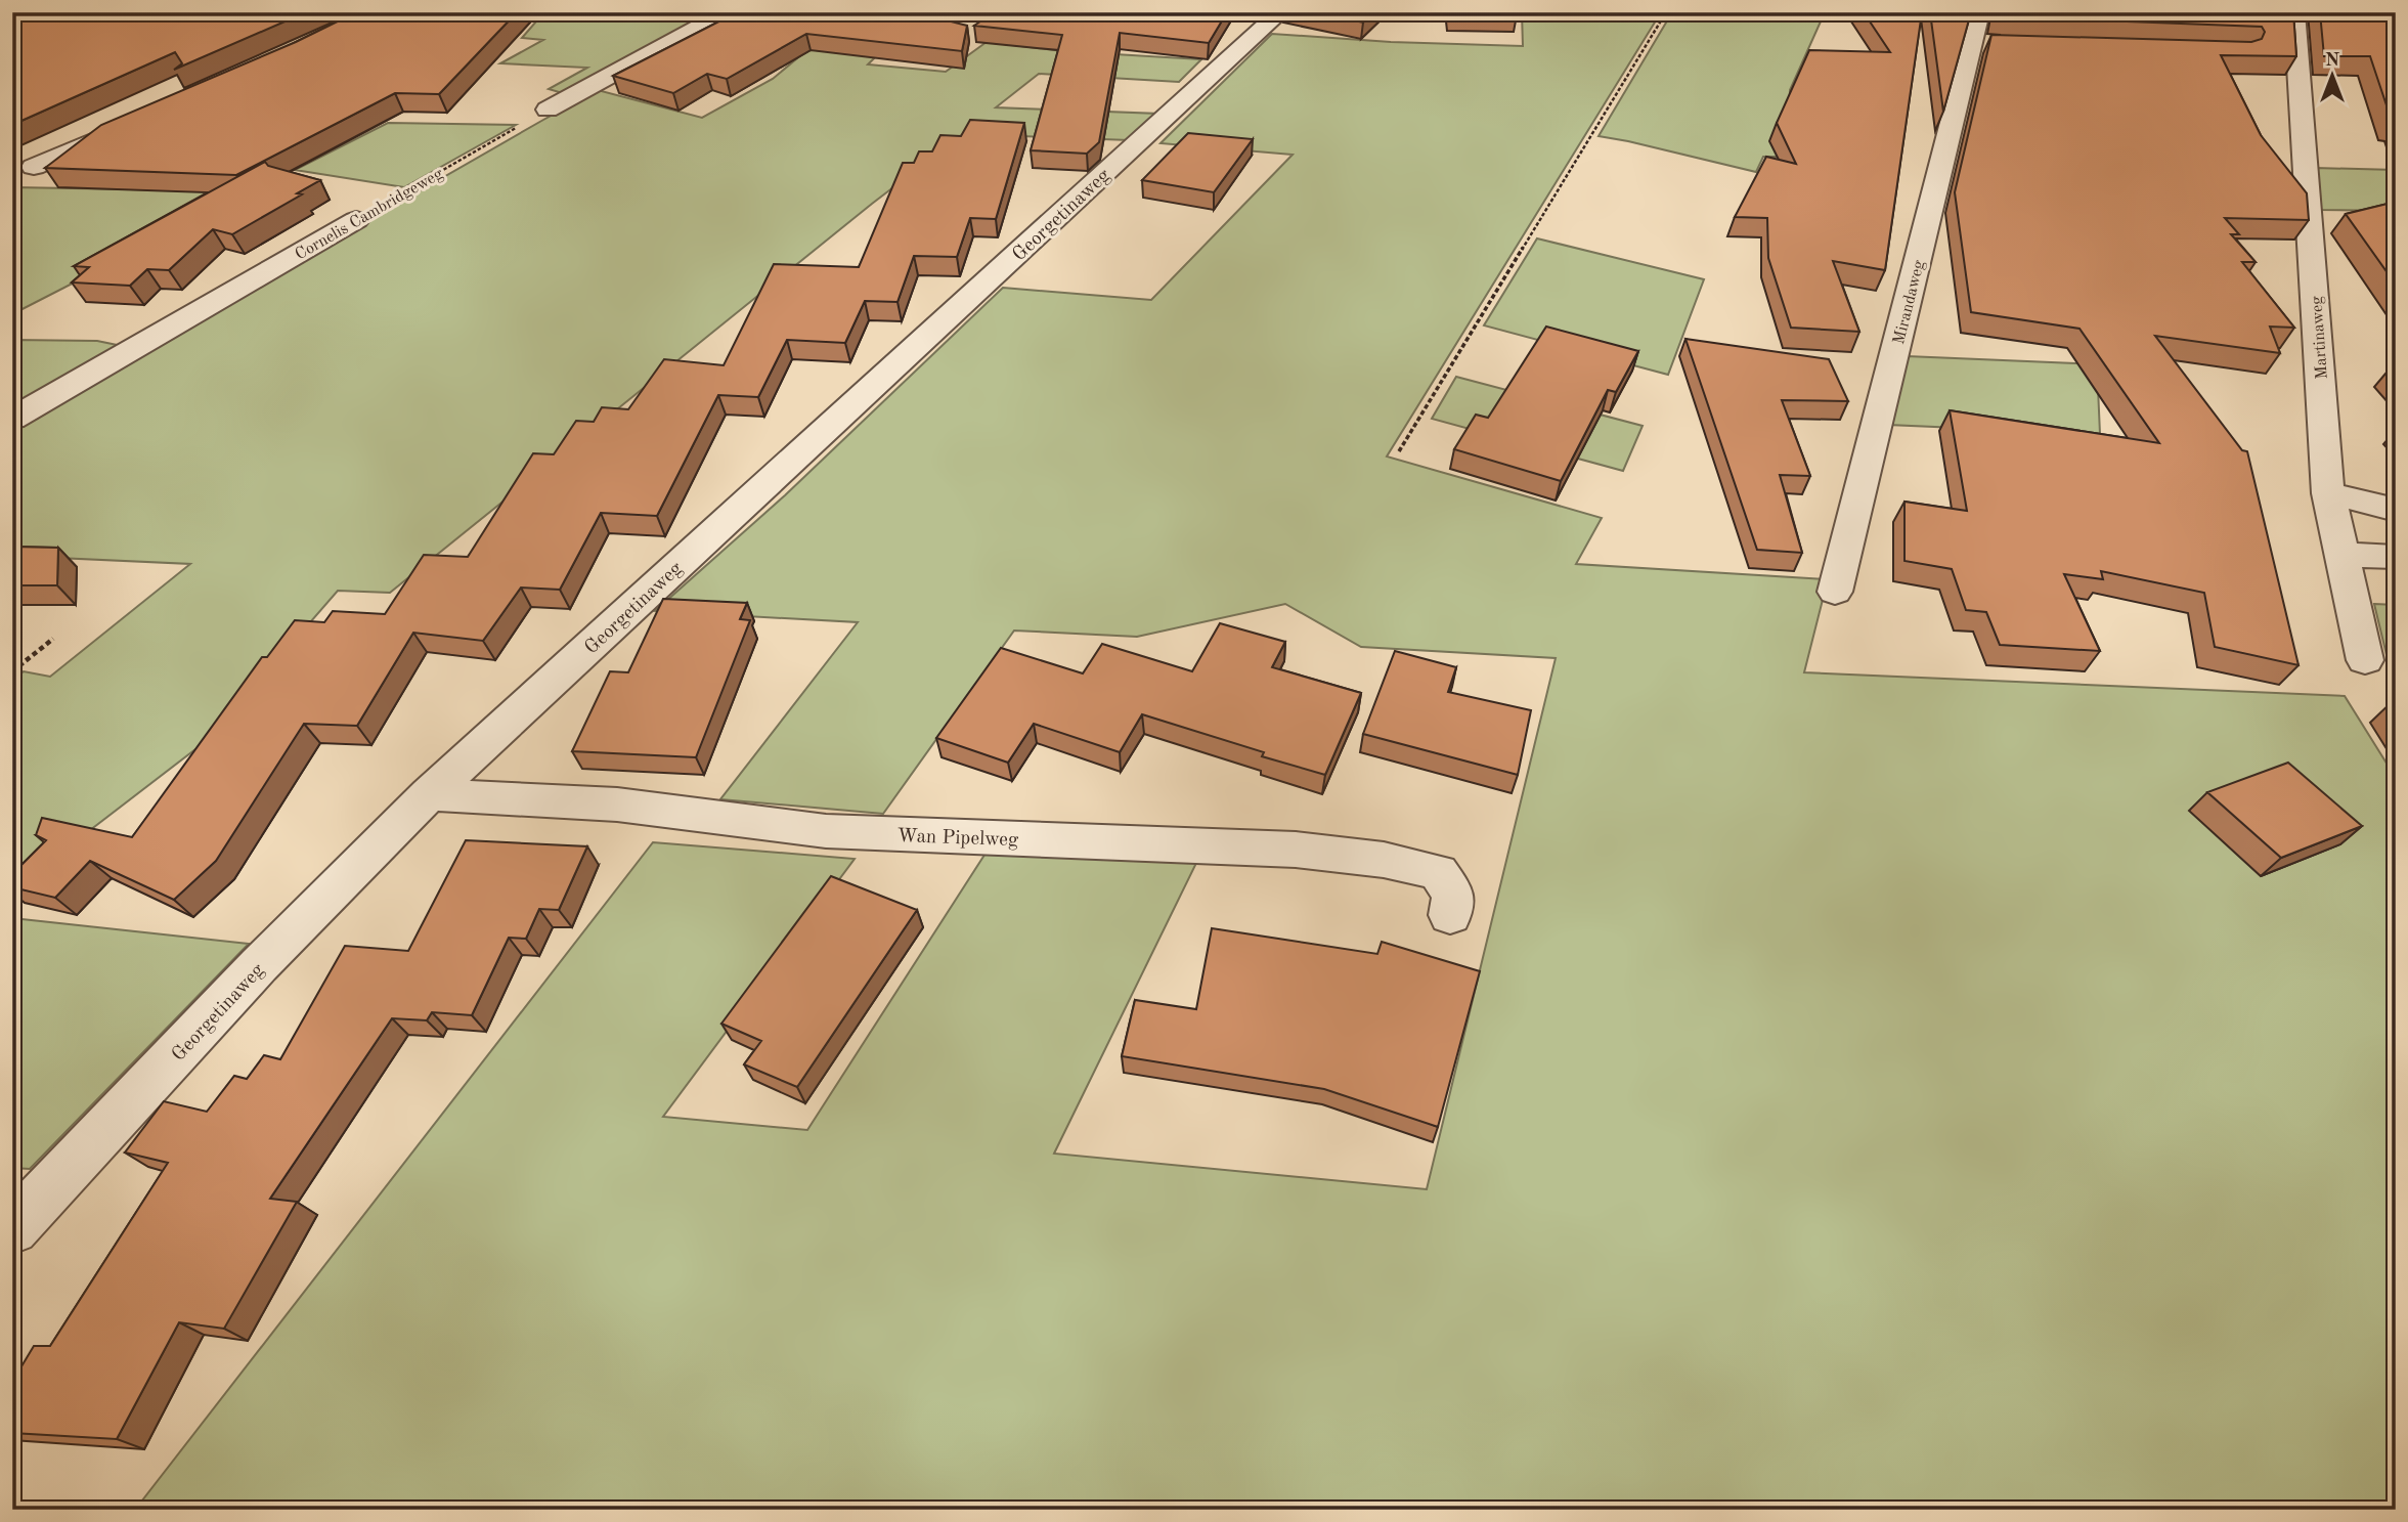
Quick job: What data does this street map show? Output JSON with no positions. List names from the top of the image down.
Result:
{
  "streets": {
    "street": [
      "Cornelis Cambridgeweg",
      "Georgetinaweg",
      "Mirandaweg",
      "Martinaweg",
      "Wan Pipelweg"
    ]
  },
  "crossings": [
    ["Georgetinaweg", "Wan Pipelweg"]
  ],
  "north": "top"
}
